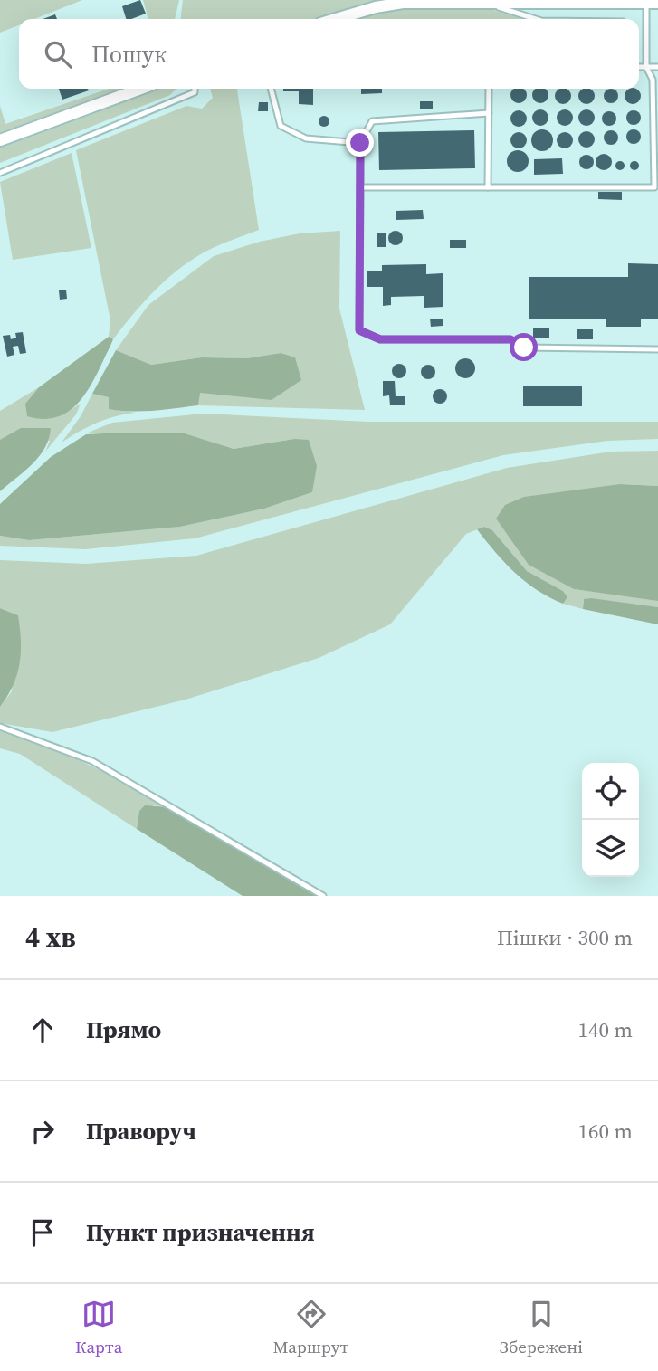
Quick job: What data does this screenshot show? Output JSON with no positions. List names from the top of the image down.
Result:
{
  "page": {
    "search": "Пошук",
    "heading": ["4 хв", "Пішки · 300 m"],
    "list": [
      ["Прямо", "140 m"],
      ["Праворуч", "160 m"],
      "Пункт призначення"
    ],
    "nav": ["Карта", "Маршрут", "Збережені"]
  }
}
